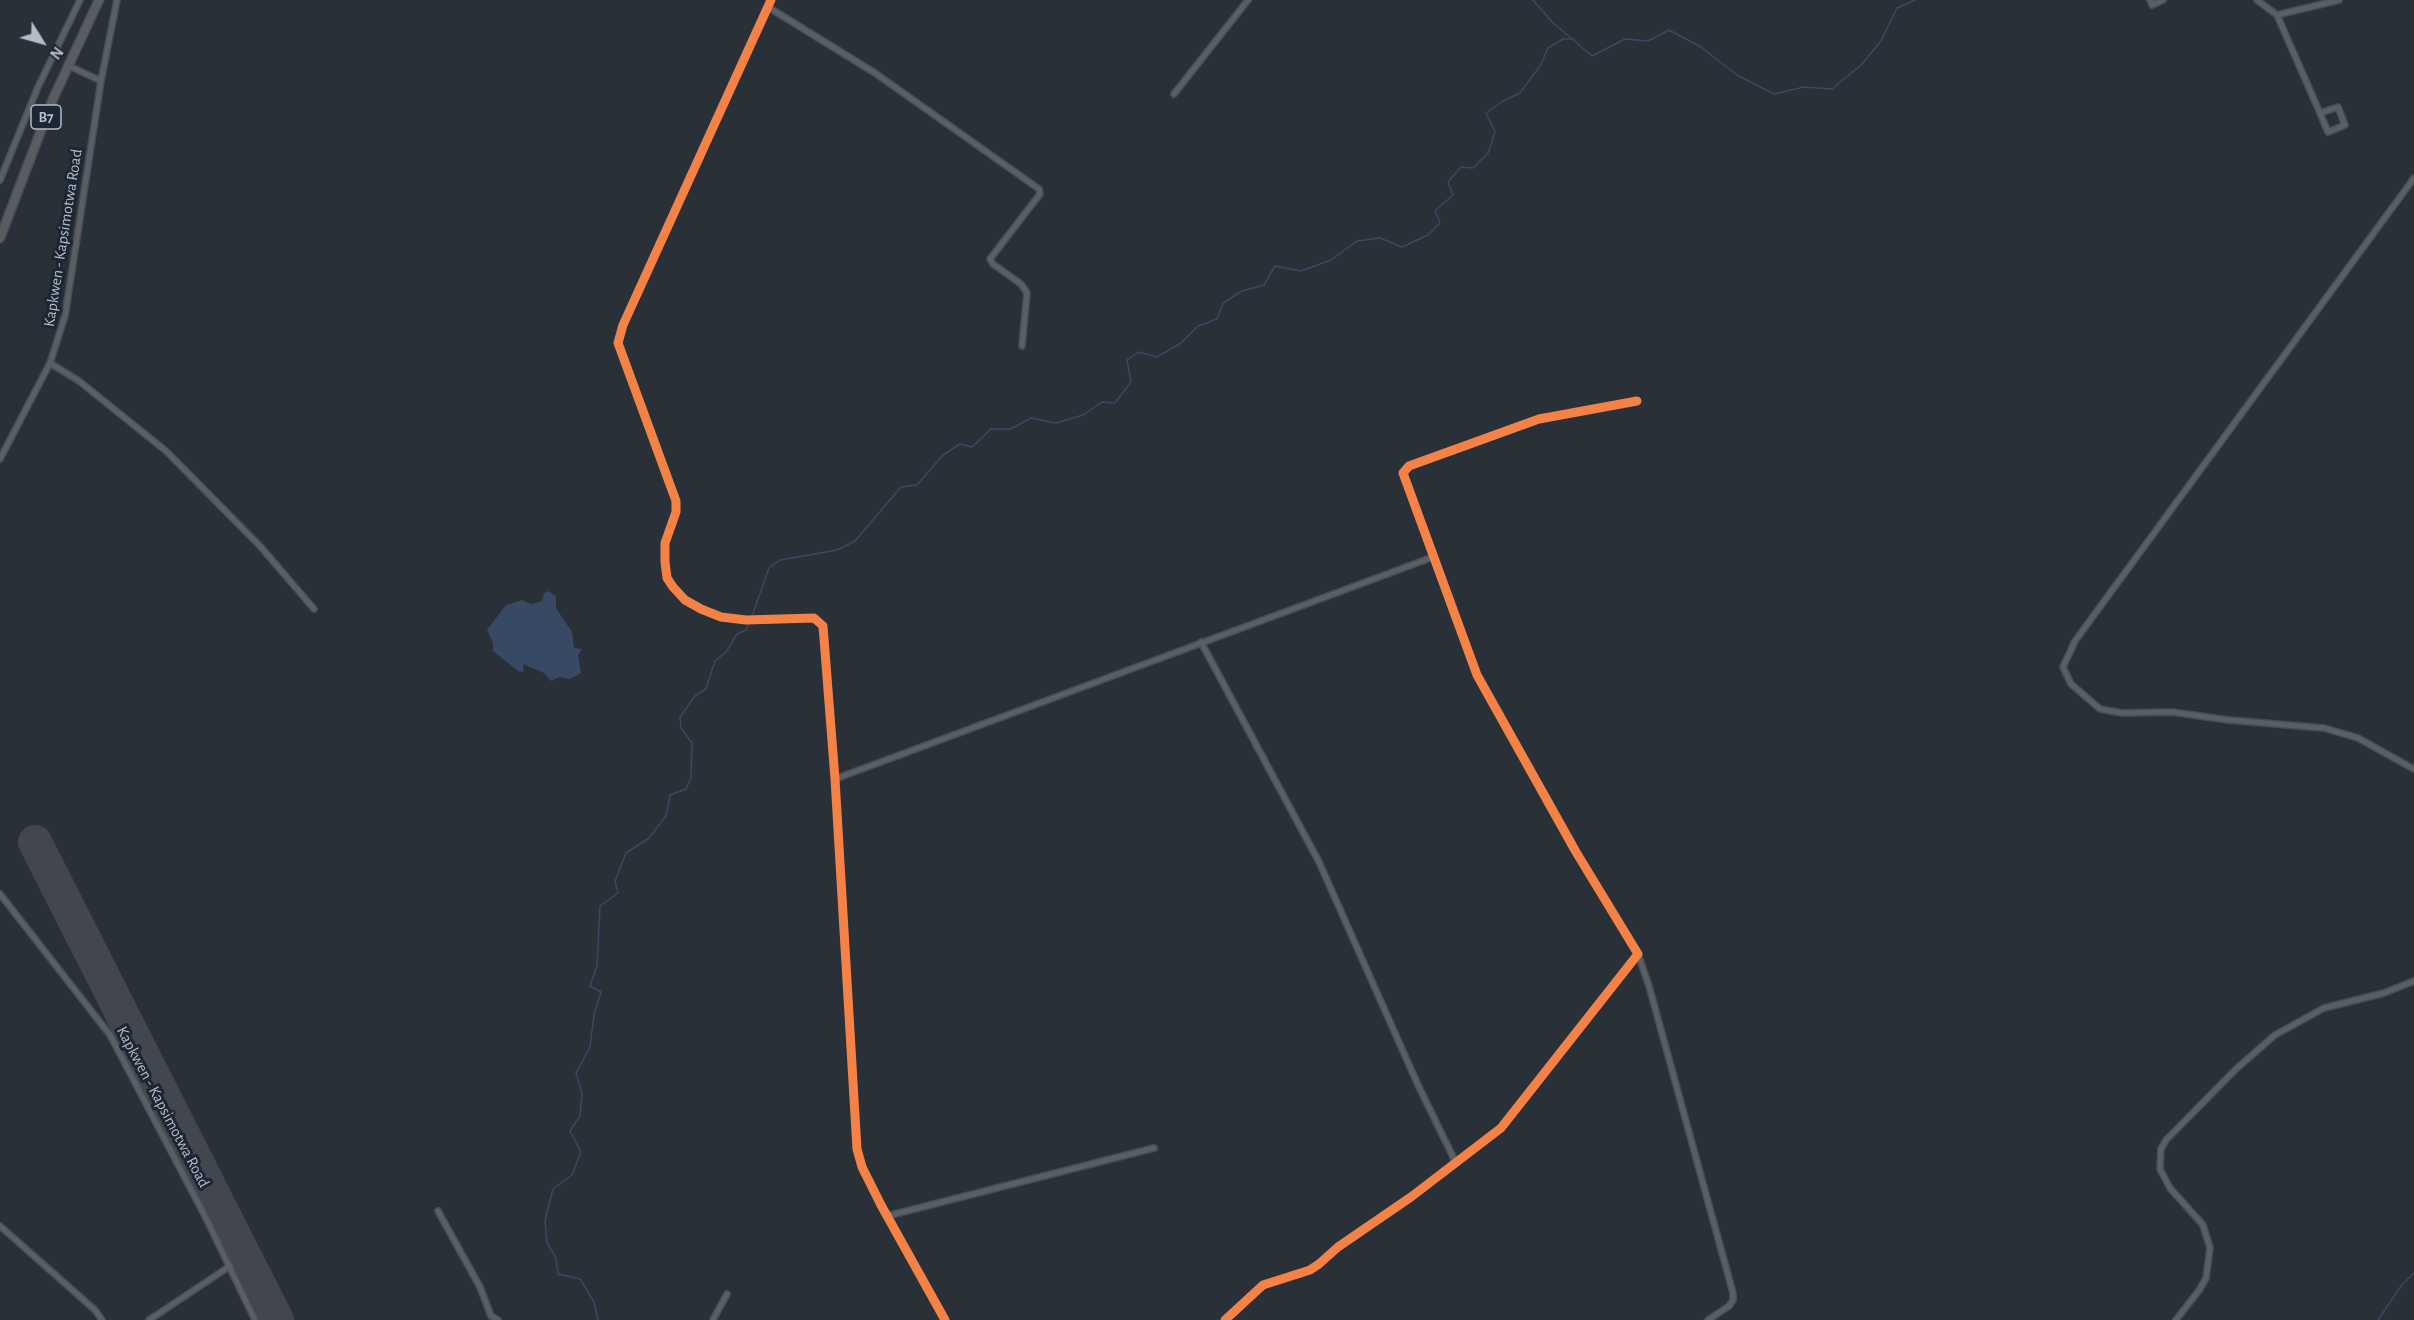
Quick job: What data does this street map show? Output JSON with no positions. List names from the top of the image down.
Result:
{
  "streets": {
    "highway": ["B7"],
    "street": ["Kapkwen - Kapsimotwa Road"]
  },
  "north": "bottom right"
}
